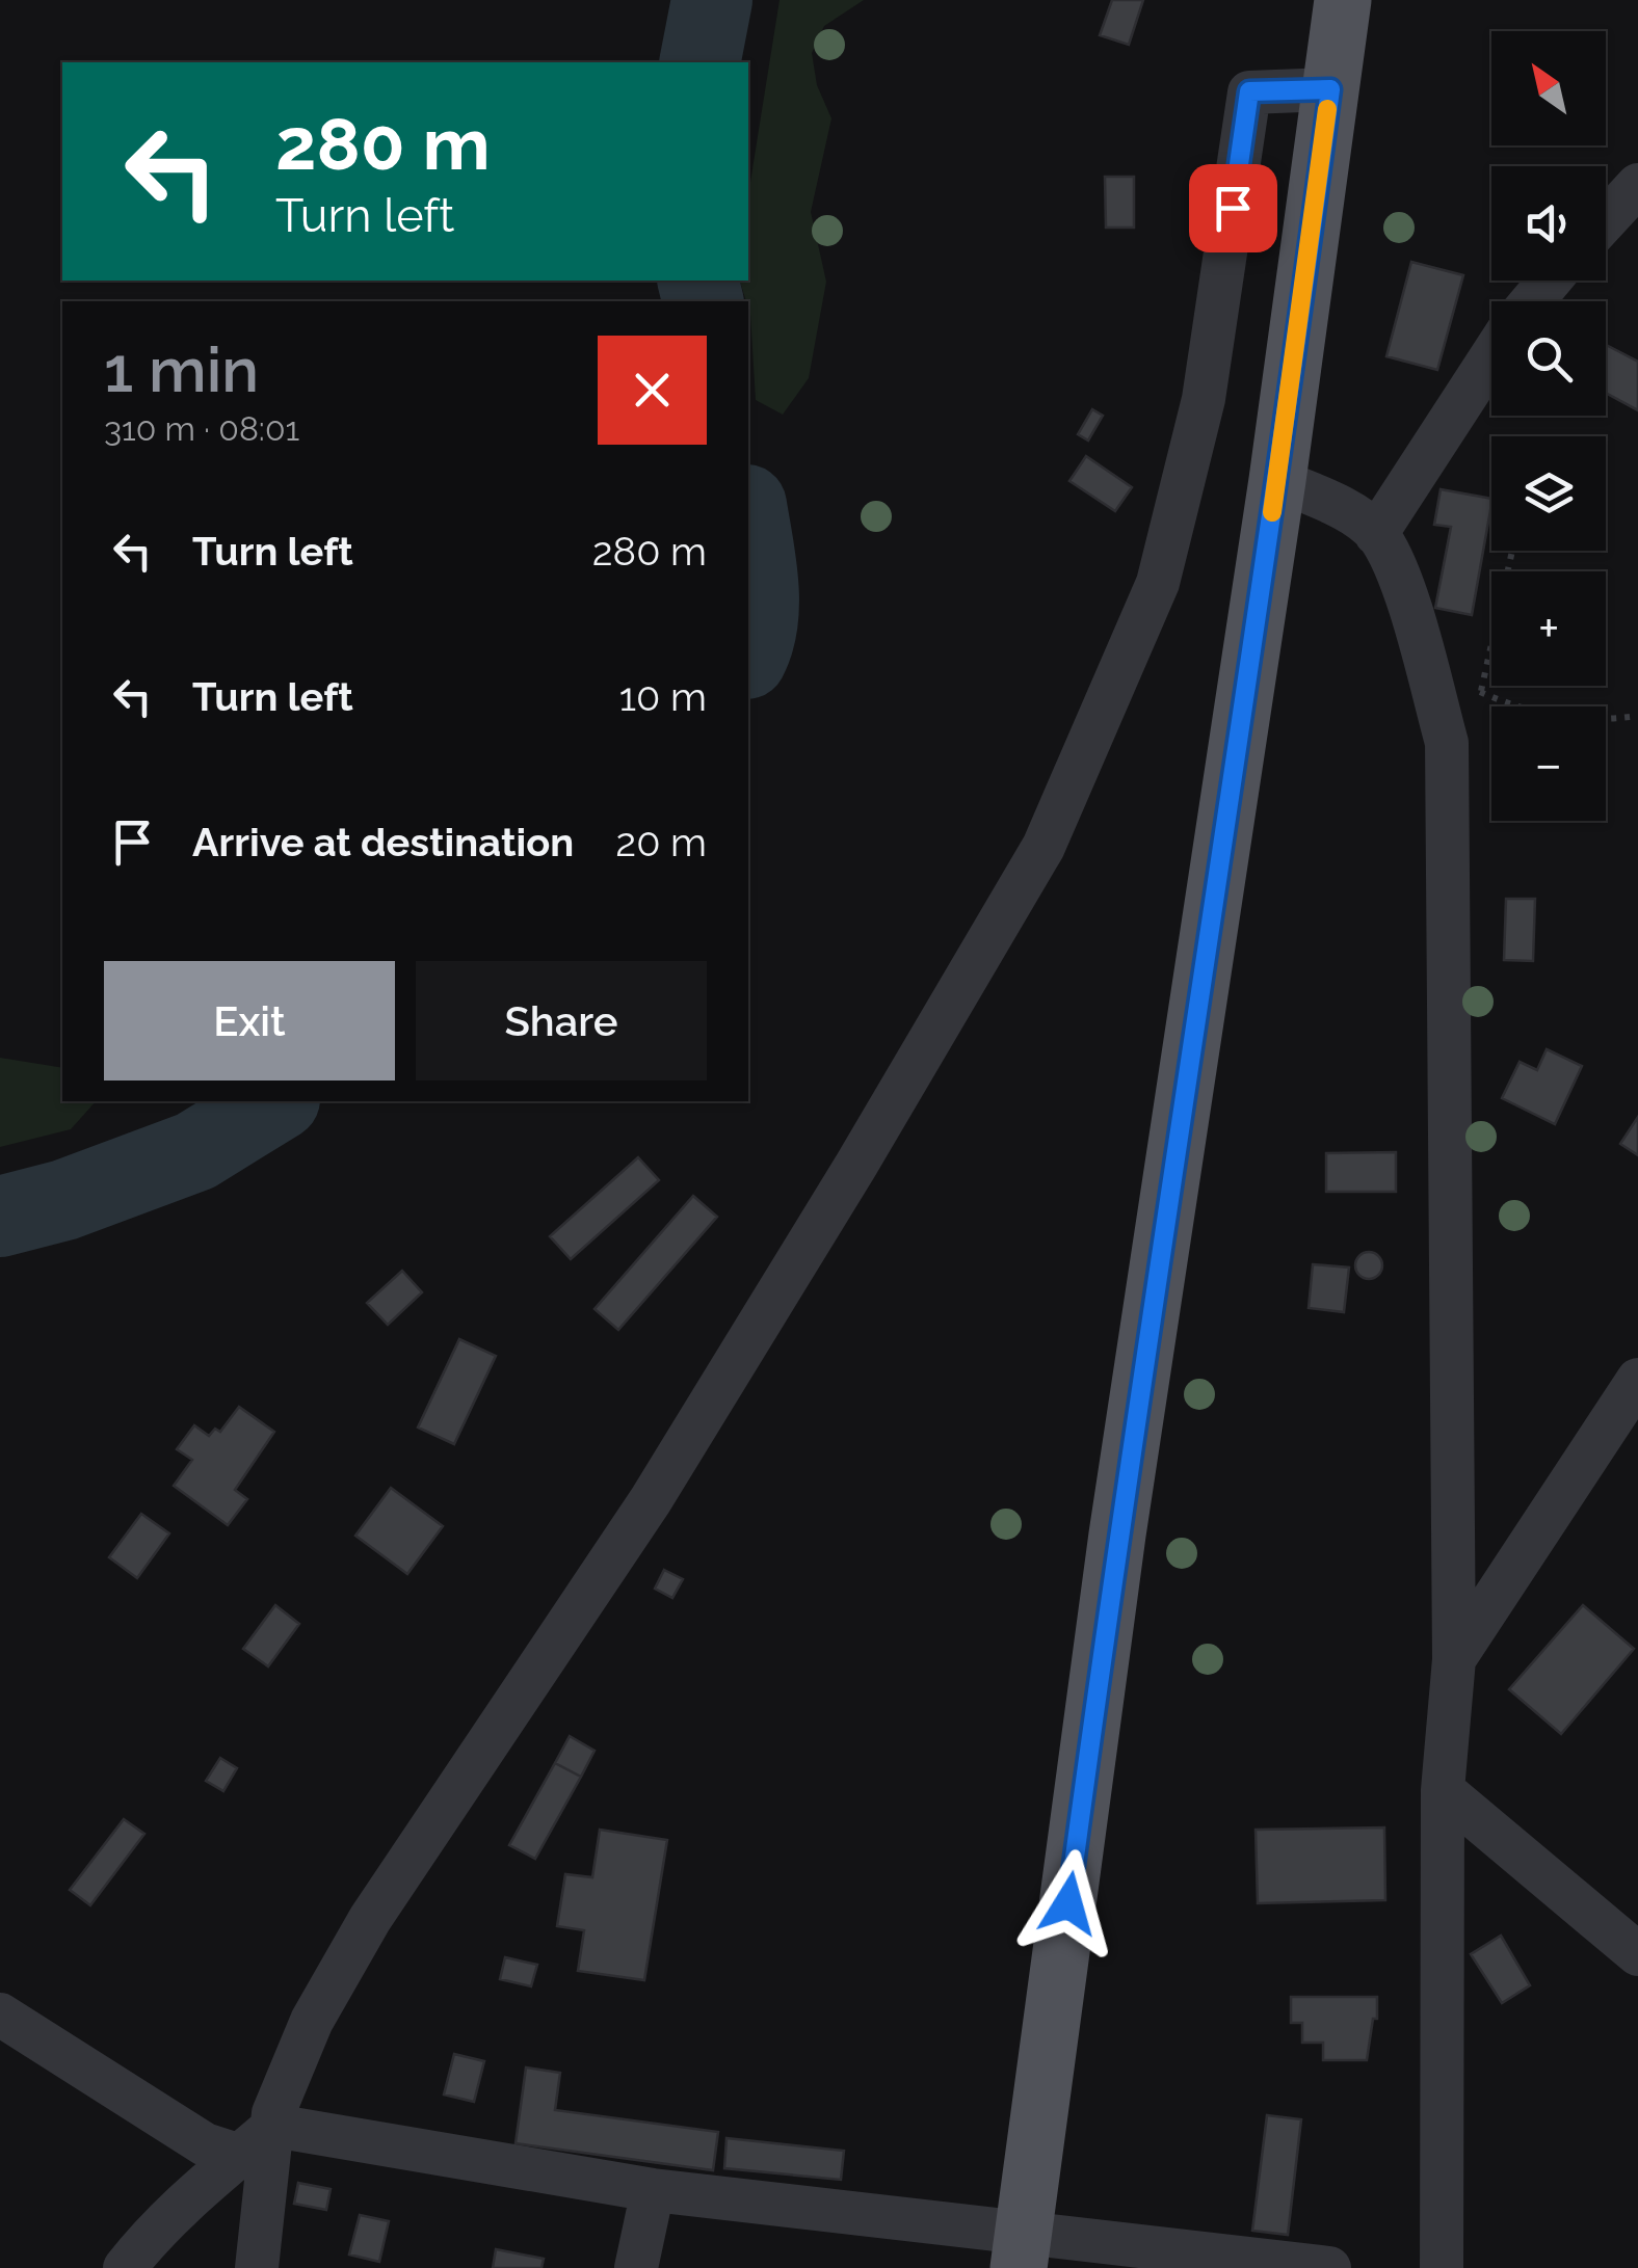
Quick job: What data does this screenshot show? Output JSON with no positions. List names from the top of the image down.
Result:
{
  "north": "top left",
  "page": {
    "map_buttons": ["+", "−"],
    "turn": ["280 m", "Turn left"],
    "heading": ["1 min", "310 m · 08:01"],
    "list": [
      {
        "name": "Turn left",
        "value": "280 m"
      },
      {
        "name": "Turn left",
        "value": "10 m"
      },
      {
        "name": "Arrive at destination",
        "value": "20 m"
      }
    ],
    "buttons": ["Exit", "Share"]
  }
}
